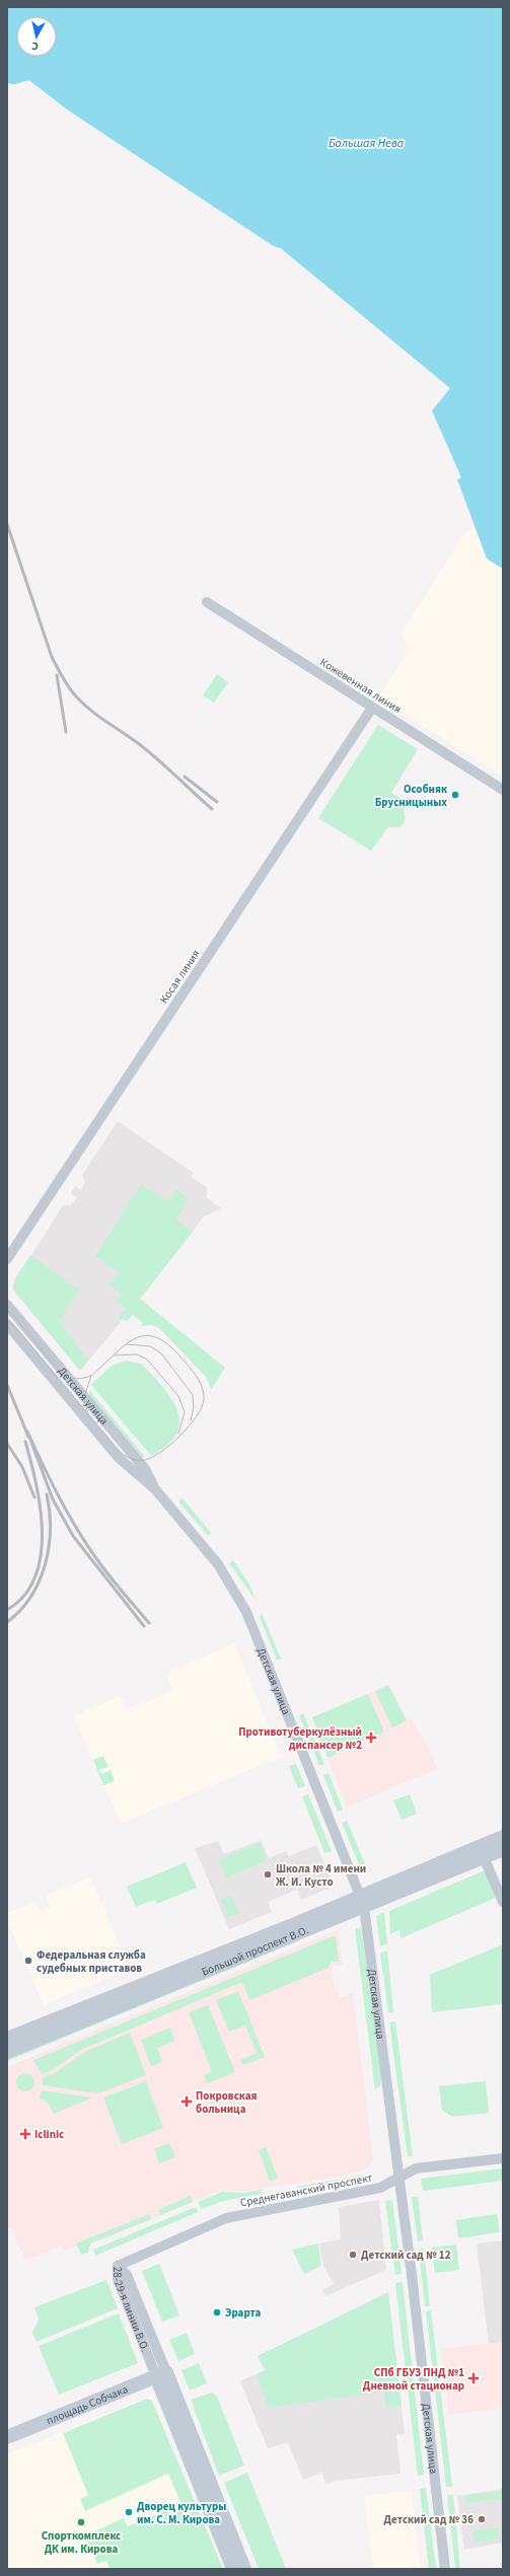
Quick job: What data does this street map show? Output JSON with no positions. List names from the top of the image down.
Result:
{
  "streets": {
    "main road": ["Большой проспект В.О.", "28-29-я линии В.О.", "площадь Собчака"],
    "street": [
      "Кожевенная линия",
      "Косая линия",
      "Детская улица",
      "Среднегаванский проспект"
    ]
  },
  "crossings": [
    ["Кожевенная линия", "Косая линия"],
    ["Детская улица", "Большой проспект В.О."],
    ["Детская улица", "Среднегаванский проспект"],
    ["Среднегаванский проспект", "28-29-я линии В.О."],
    ["28-29-я линии В.О.", "площадь Собчака"]
  ],
  "water": ["Большая Нева"],
  "places": {
    "other": [
      "Особняк Брусницыных",
      "Школа № 4 имени Ж. И. Кусто",
      "Федеральная служба судебных приставов",
      "Детский сад № 12",
      "Эрарта",
      "Дворец культуры им. С. М. Кирова",
      "Детский сад № 36",
      "Спорткомплекс ДК им. Кирова"
    ],
    "health": [
      "Противотуберкулёзный диспансер №2",
      "Покровская больница",
      "Iclinic",
      "СПб ГБУЗ ПНД №1 Дневной стационар"
    ]
  },
  "north": "bottom"
}
